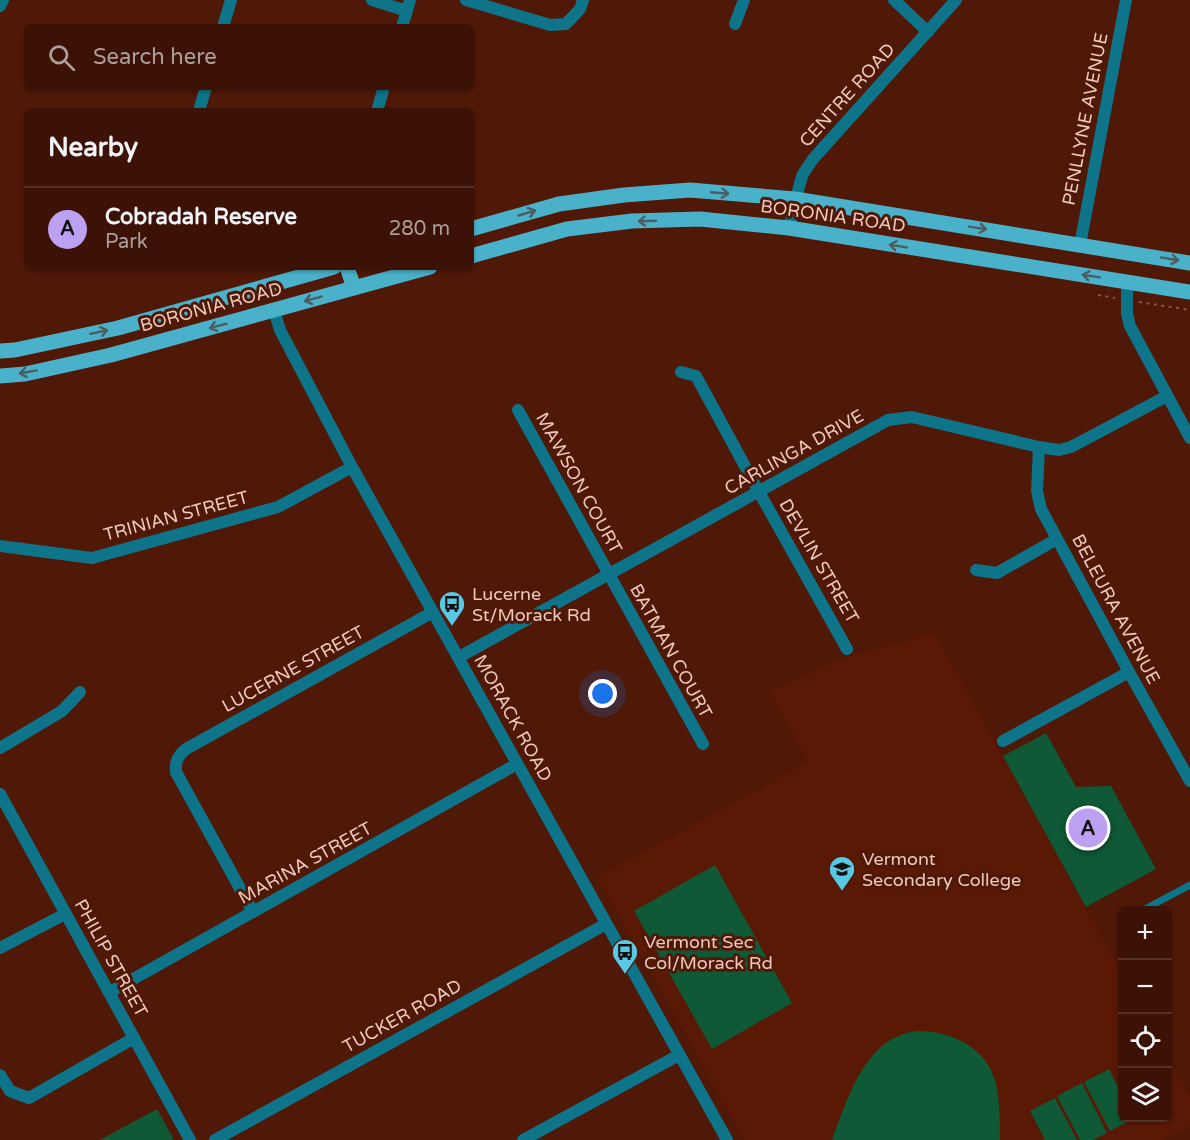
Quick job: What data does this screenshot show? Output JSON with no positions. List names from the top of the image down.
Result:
{
  "streets": {
    "main road": ["BORONIA ROAD"],
    "street": [
      "CENTRE ROAD",
      "PENLLYNE AVENUE",
      "CARLINGA DRIVE",
      "MAWSON COURT",
      "TRINIAN STREET",
      "DEVLIN STREET",
      "BELEURA AVENUE",
      "BATMAN COURT",
      "LUCERNE STREET",
      "MORACK ROAD",
      "MARINA STREET",
      "PHILIP STREET",
      "TUCKER ROAD"
    ]
  },
  "crossings": [
    ["CENTRE ROAD", "BORONIA ROAD"],
    ["PENLLYNE AVENUE", "BORONIA ROAD"],
    ["BORONIA ROAD", "MORACK ROAD"],
    ["CARLINGA DRIVE", "MAWSON COURT"],
    ["CARLINGA DRIVE", "DEVLIN STREET"],
    ["CARLINGA DRIVE", "BELEURA AVENUE"],
    ["CARLINGA DRIVE", "BATMAN COURT"],
    ["CARLINGA DRIVE", "MORACK ROAD"],
    ["MAWSON COURT", "BATMAN COURT"],
    ["TRINIAN STREET", "MORACK ROAD"],
    ["LUCERNE STREET", "MORACK ROAD"],
    ["LUCERNE STREET", "MARINA STREET"],
    ["MORACK ROAD", "MARINA STREET"],
    ["MORACK ROAD", "TUCKER ROAD"],
    ["MARINA STREET", "PHILIP STREET"]
  ],
  "places": {
    "bus stop": ["Lucerne St/Morack Rd", "Vermont Sec Col/Morack Rd"],
    "school or university": ["Vermont Secondary College"]
  },
  "page": {
    "search": "Search here",
    "heading": "Nearby",
    "list": [
      {
        "mark": "A",
        "name": "Cobradah Reserve",
        "note": "Park",
        "value": "280 m"
      }
    ],
    "pins": "A",
    "map_buttons": ["+", "−"]
  }
}
